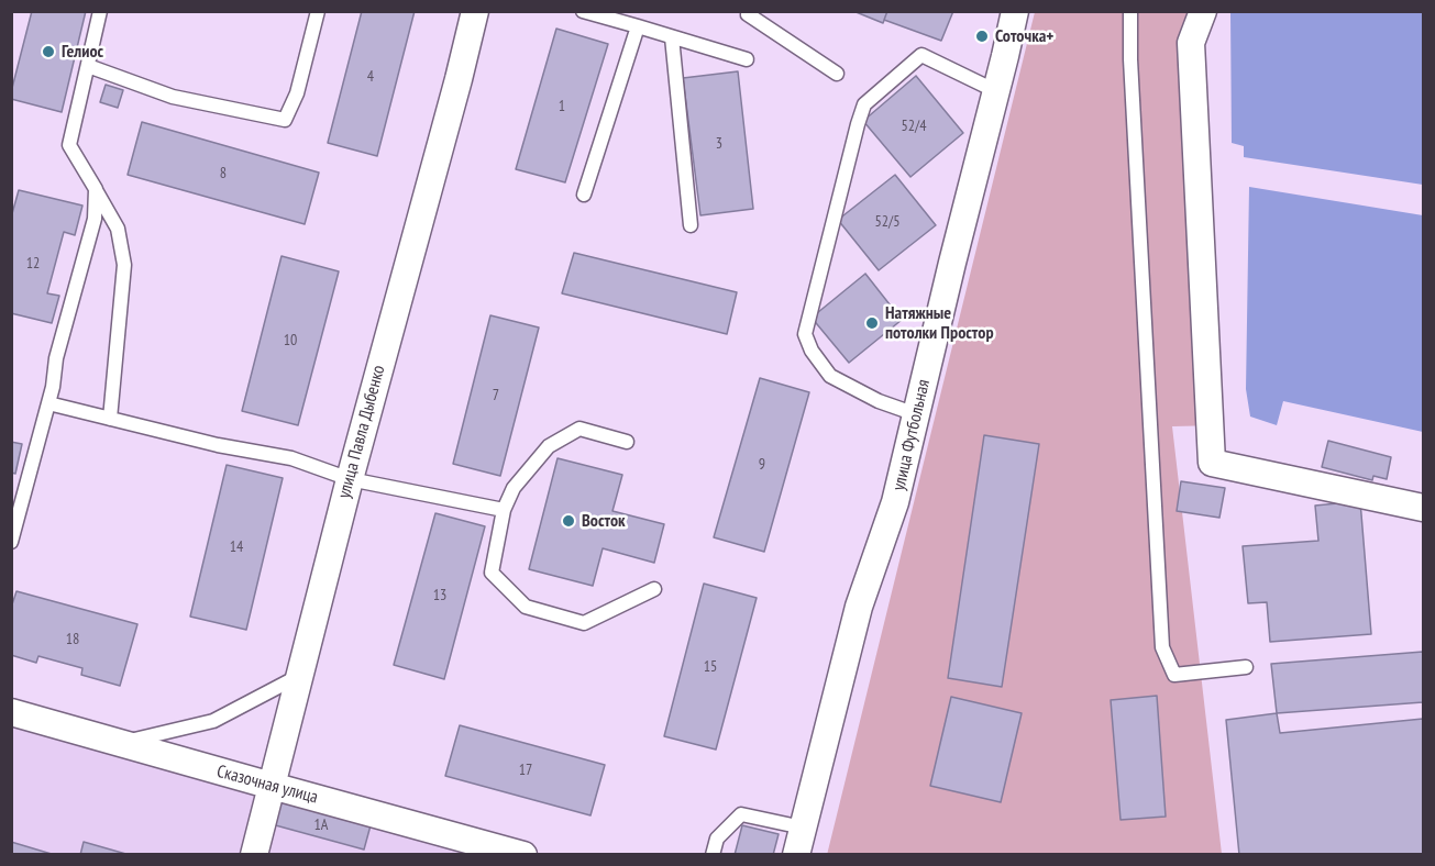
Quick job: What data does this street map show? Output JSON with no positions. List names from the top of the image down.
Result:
{
  "streets": {
    "street": ["улица Павла Дыбенко", "улица Футбольная", "Сказочная улица"]
  },
  "crossings": [
    ["улица Павла Дыбенко", "Сказочная улица"]
  ],
  "places": [
    "Соточка+",
    "Гелиос",
    "Натяжные потолки Простор",
    "Восток"
  ],
  "house_numbers": [
    "4",
    "1",
    "52/4",
    "3",
    "8",
    "52/5",
    "12",
    "10",
    "7",
    "9",
    "14",
    "13",
    "18",
    "15",
    "17",
    "1А"
  ]
}
